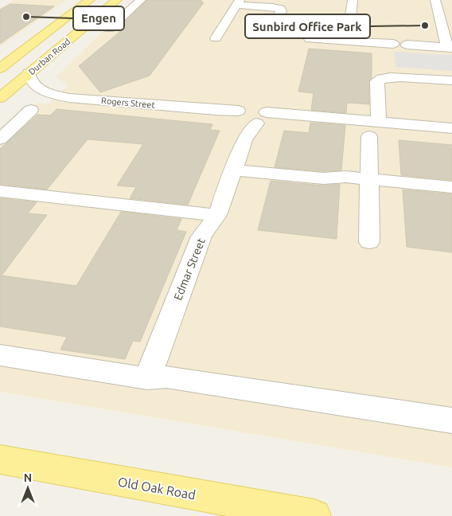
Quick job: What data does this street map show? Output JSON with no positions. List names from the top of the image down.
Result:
{
  "streets": {
    "main road": ["Durban Road", "Old Oak Road"],
    "street": ["Rogers Street", "Edmar Street"]
  },
  "crossings": [
    ["Durban Road", "Rogers Street"],
    ["Rogers Street", "Edmar Street"]
  ],
  "places": ["Engen", "Sunbird Office Park"],
  "north": "top"
}
